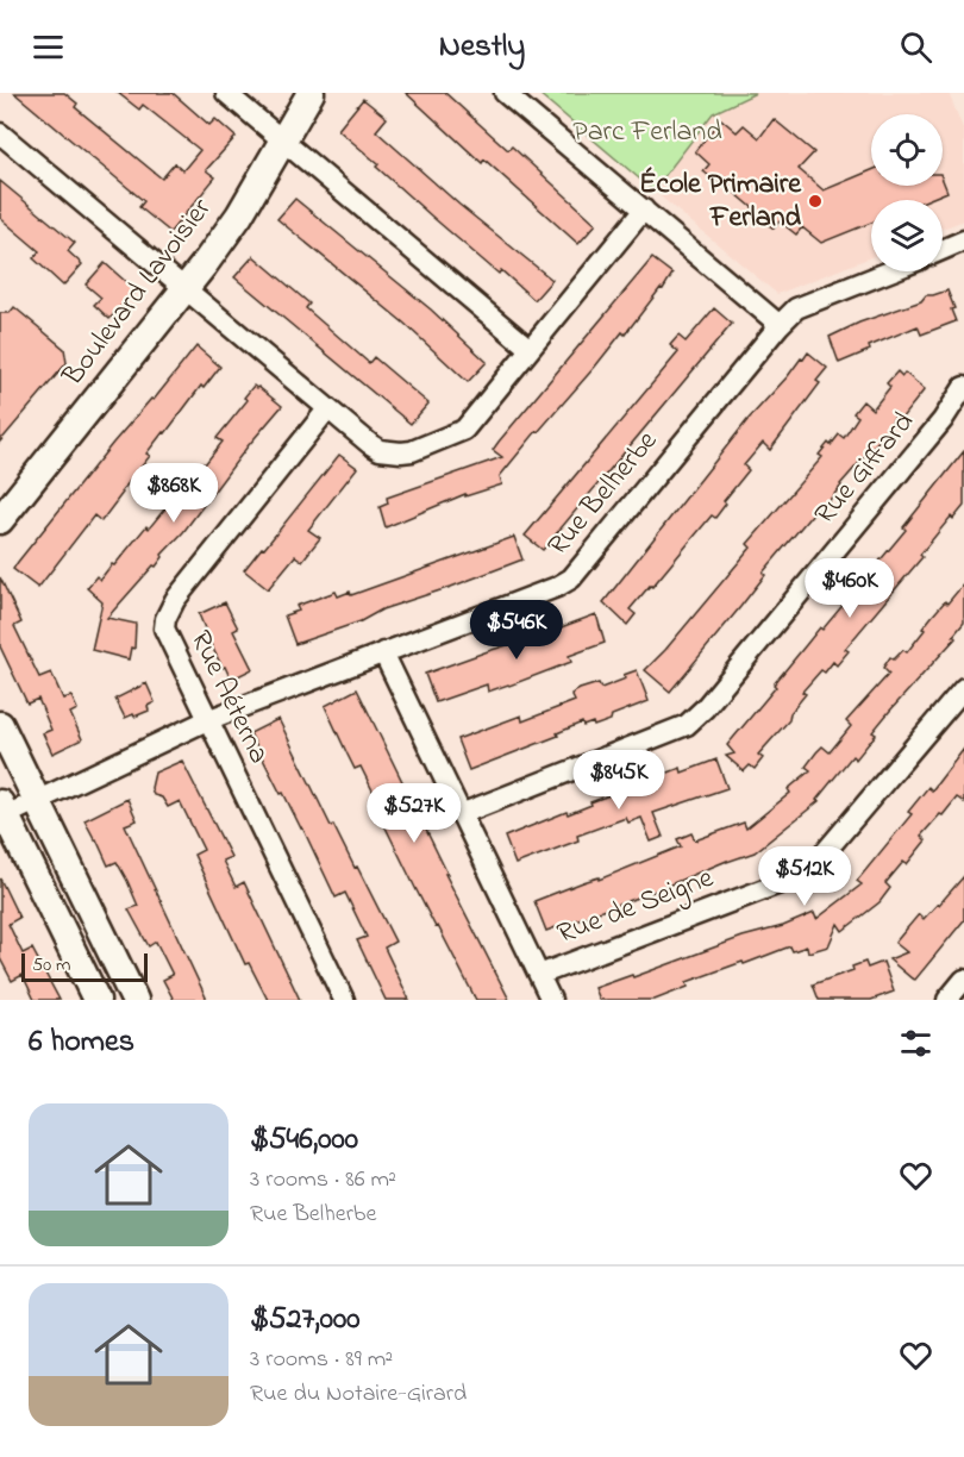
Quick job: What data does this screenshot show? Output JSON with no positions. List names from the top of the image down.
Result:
{
  "streets": {
    "street": [
      "Boulevard Lavoisier",
      "Rue Giffard",
      "Rue Belherbe",
      "Rue Aéterna",
      "Rue de Seigne"
    ]
  },
  "crossings": [
    ["Rue Belherbe", "Rue Aéterna"]
  ],
  "parks": ["Parc Ferland"],
  "places": ["École Primaire Ferland"],
  "scale_bar": "50 m",
  "page": {
    "header": "Nestly",
    "price": [
      "$868K",
      "$460K",
      "$546K",
      "$845K",
      "$527K",
      "$512K"
    ],
    "scale": "50 m",
    "heading": "6 homes",
    "list": [
      {
        "name": "$546,000",
        "note": "3 rooms · 86 m² · Rue Belherbe"
      },
      {
        "name": "$527,000",
        "note": "3 rooms · 89 m² · Rue du Notaire-Girard"
      }
    ]
  }
}
